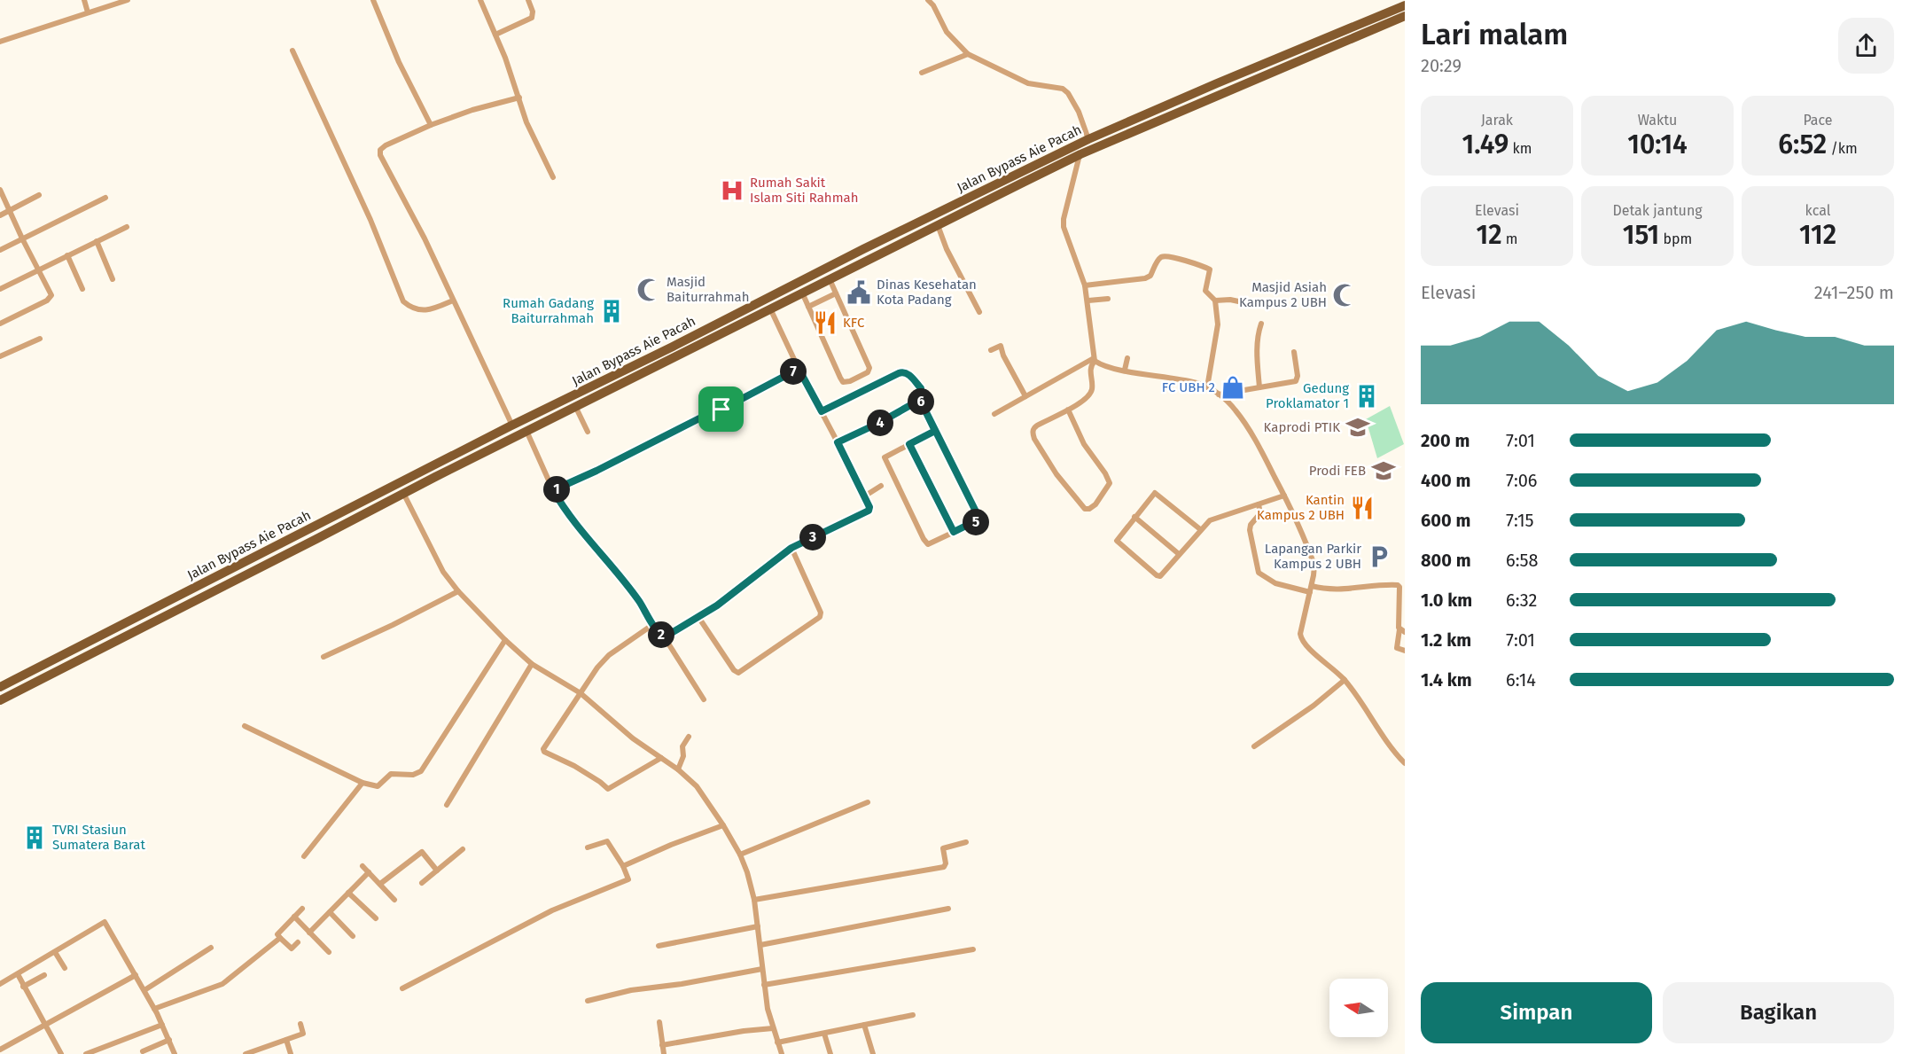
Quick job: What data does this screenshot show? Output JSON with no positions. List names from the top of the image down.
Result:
{
  "streets": {
    "highway": ["Jalan Bypass Aie Pacah"]
  },
  "places": {
    "hospital": ["Rumah Sakit Islam Siti Rahmah"],
    "mosque": ["Masjid Baiturrahmah", "Masjid Asiah Kampus 2 UBH"],
    "public building": ["Dinas Kesehatan Kota Padang"],
    "building": ["Rumah Gadang Baiturrahmah", "Gedung Proklamator 1", "TVRI Stasiun Sumatera Barat"],
    "restaurant": ["KFC", "Kantin Kampus 2 UBH"],
    "shop": ["FC UBH 2"],
    "school or university": ["Kaprodi PTIK", "Prodi FEB"],
    "parking": ["Lapangan Parkir Kampus 2 UBH"]
  },
  "north": "left",
  "page": {
    "heading": ["Lari malam", "20:29"],
    "stats": [
      ["Jarak", "1.49 km"],
      ["Waktu", "10:14"],
      ["Pace", "6:52 /km"],
      ["Elevasi", "12 m"],
      ["Detak jantung", "151 bpm"],
      ["kcal", "112"]
    ],
    "chart": ["Elevasi", "241–250 m"],
    "pins": [
      "7",
      "6",
      "4",
      "1",
      "5",
      "3",
      "2"
    ],
    "list": [
      {
        "name": "200 m",
        "note": "7:01"
      },
      {
        "name": "400 m",
        "note": "7:06"
      },
      {
        "name": "600 m",
        "note": "7:15"
      },
      {
        "name": "800 m",
        "note": "6:58"
      },
      {
        "name": "1.0 km",
        "note": "6:32"
      },
      {
        "name": "1.2 km",
        "note": "7:01"
      },
      {
        "name": "1.4 km",
        "note": "6:14"
      }
    ],
    "buttons": ["Simpan", "Bagikan"]
  }
}
